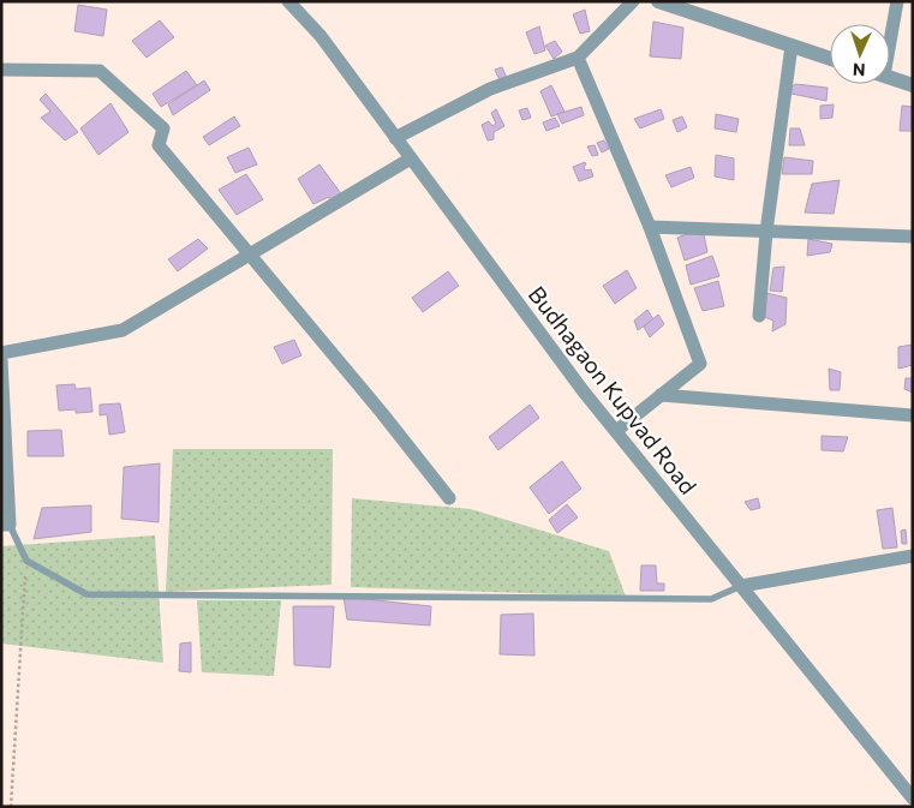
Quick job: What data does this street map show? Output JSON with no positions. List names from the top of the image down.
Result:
{
  "streets": {
    "street": ["Budhagaon Kupvad Road"]
  },
  "north": "bottom"
}
